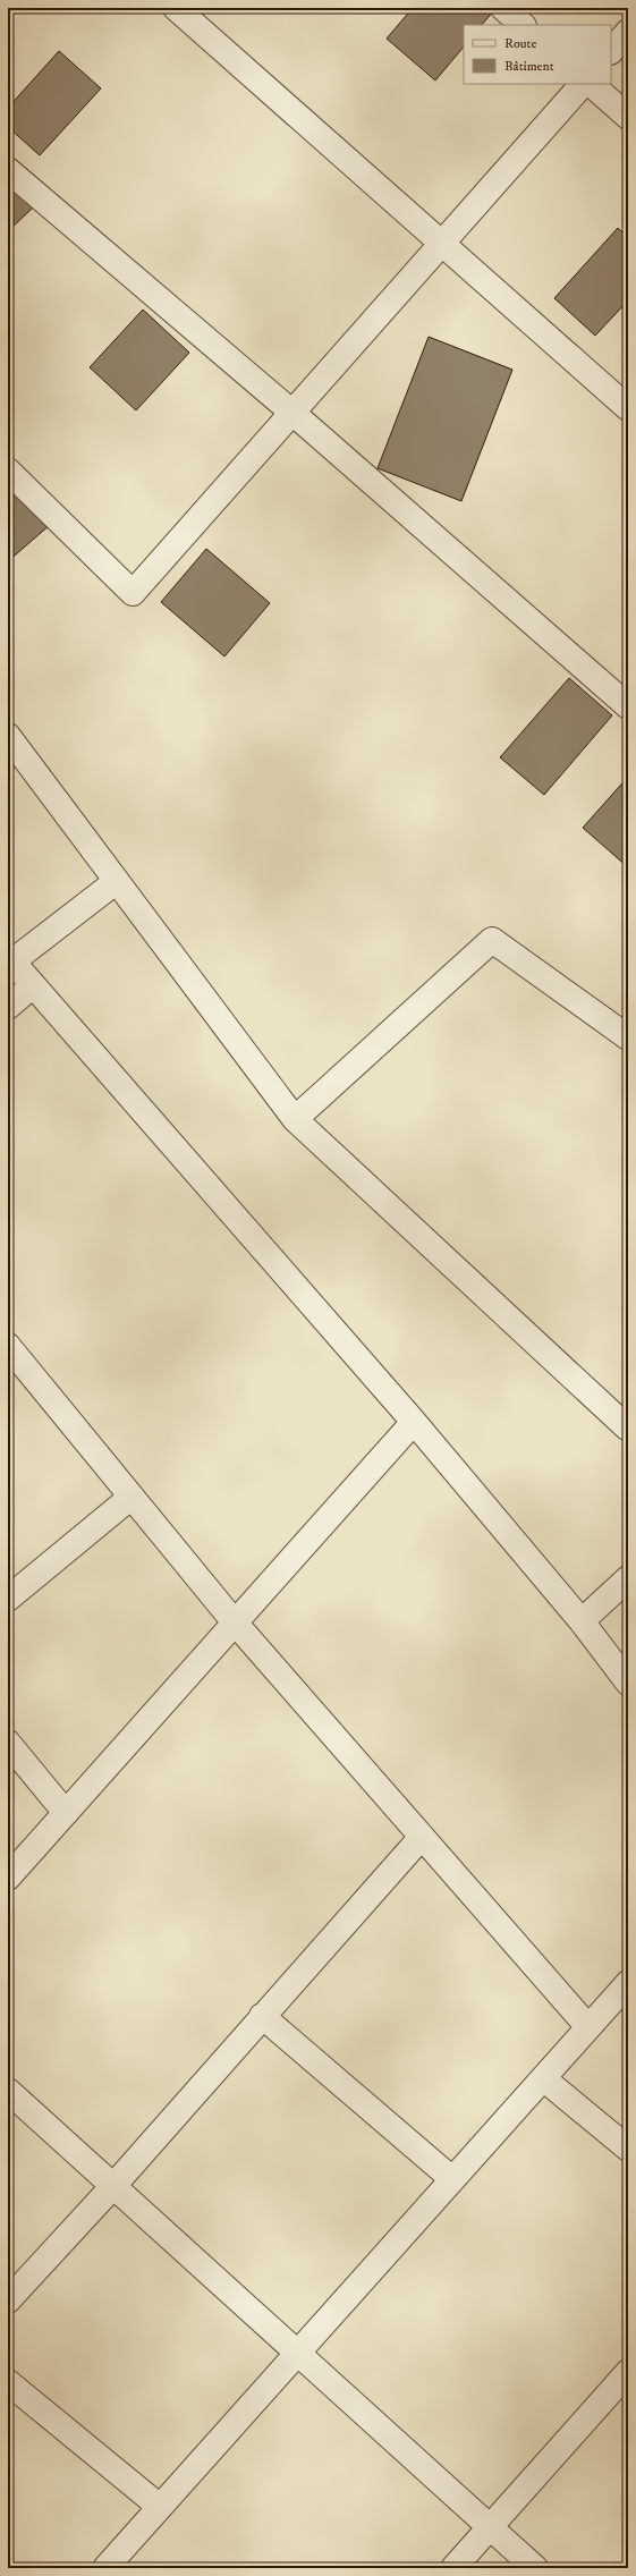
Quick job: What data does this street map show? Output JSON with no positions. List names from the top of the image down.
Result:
{
  "legend": ["Route", "Bâtiment"]
}
